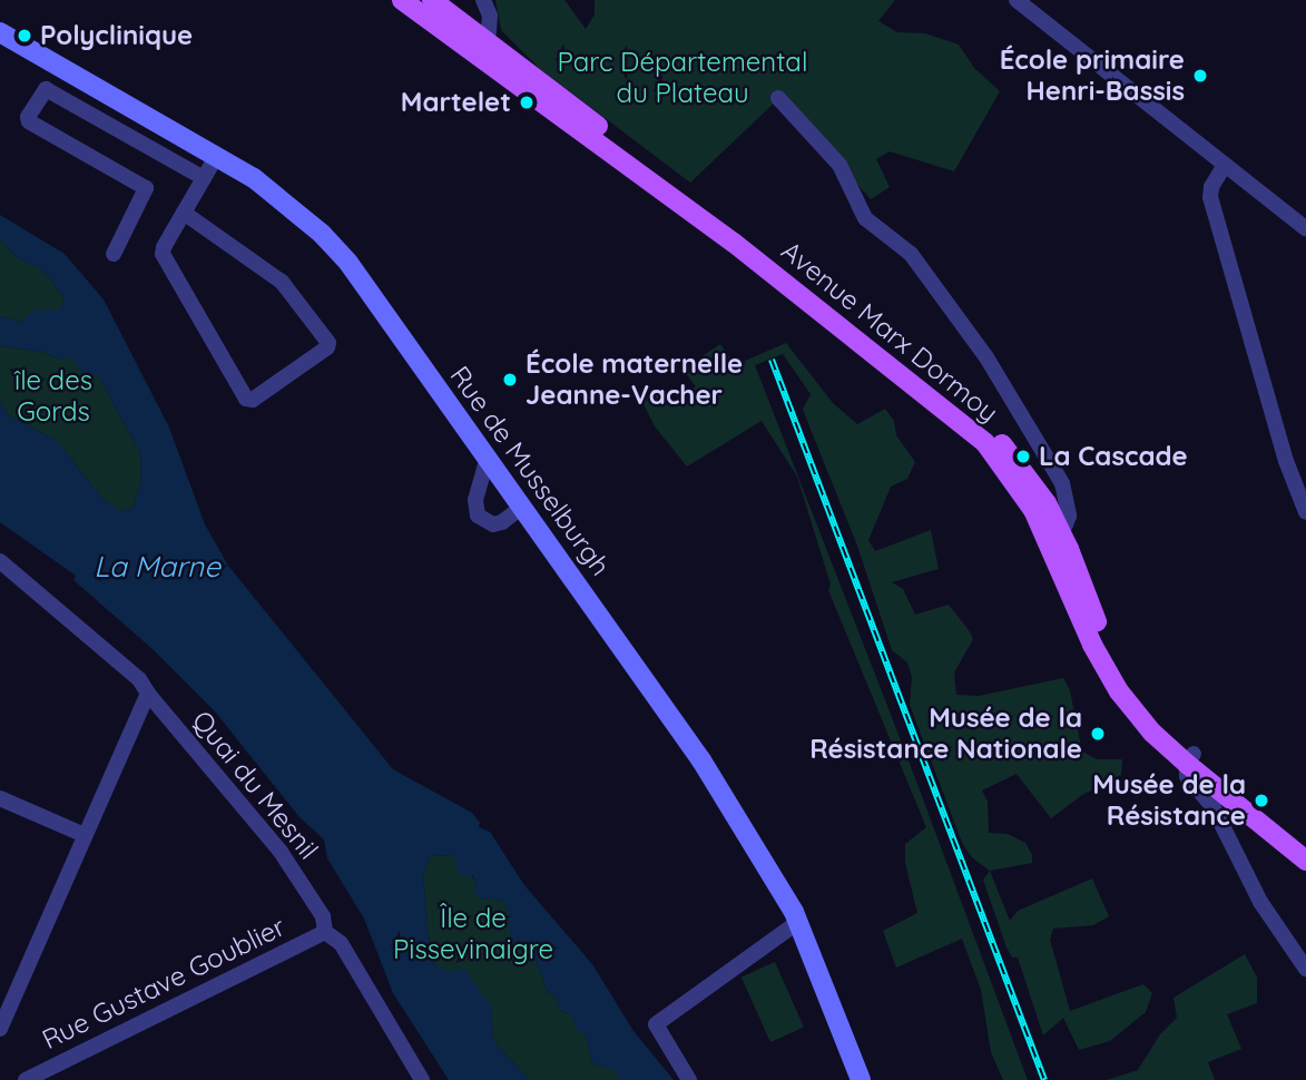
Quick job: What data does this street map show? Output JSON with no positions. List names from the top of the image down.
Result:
{
  "streets": {
    "main road": ["Avenue Marx Dormoy"],
    "street": ["Rue de Musselburgh", "Quai du Mesnil", "Rue Gustave Goublier"]
  },
  "crossings": [
    ["Quai du Mesnil", "Rue Gustave Goublier"]
  ],
  "water": ["La Marne"],
  "parks": ["Parc Départemental du Plateau", "île des Gords", "Île de Pissevinaigre"],
  "places": [
    "Polyclinique",
    "École primaire Henri-Bassis",
    "Martelet",
    "École maternelle Jeanne-Vacher",
    "La Cascade",
    "Musée de la Résistance Nationale",
    "Musée de la Résistance"
  ]
}
